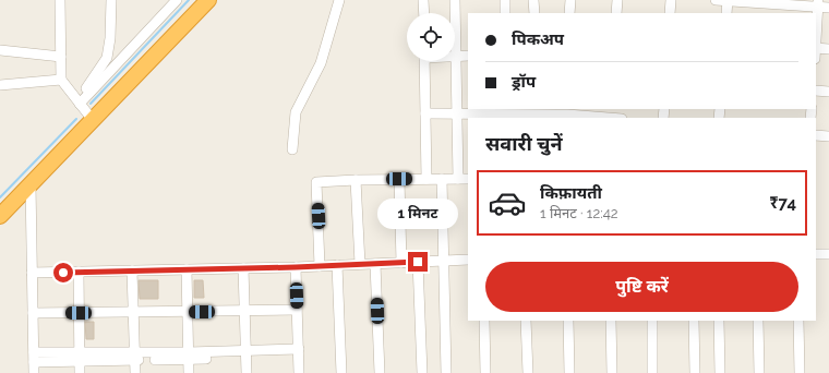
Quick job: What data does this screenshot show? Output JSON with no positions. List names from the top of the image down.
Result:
{
  "page": {
    "banner": ["पिकअप", "ड्रॉप"],
    "heading": "सवारी चुनें",
    "list": [
      {
        "name": "किफ़ायती",
        "note": "1 मिनट · 12:42",
        "value": "₹74"
      }
    ],
    "bubble": "1 मिनट",
    "buttons": "पुष्टि करें"
  }
}
